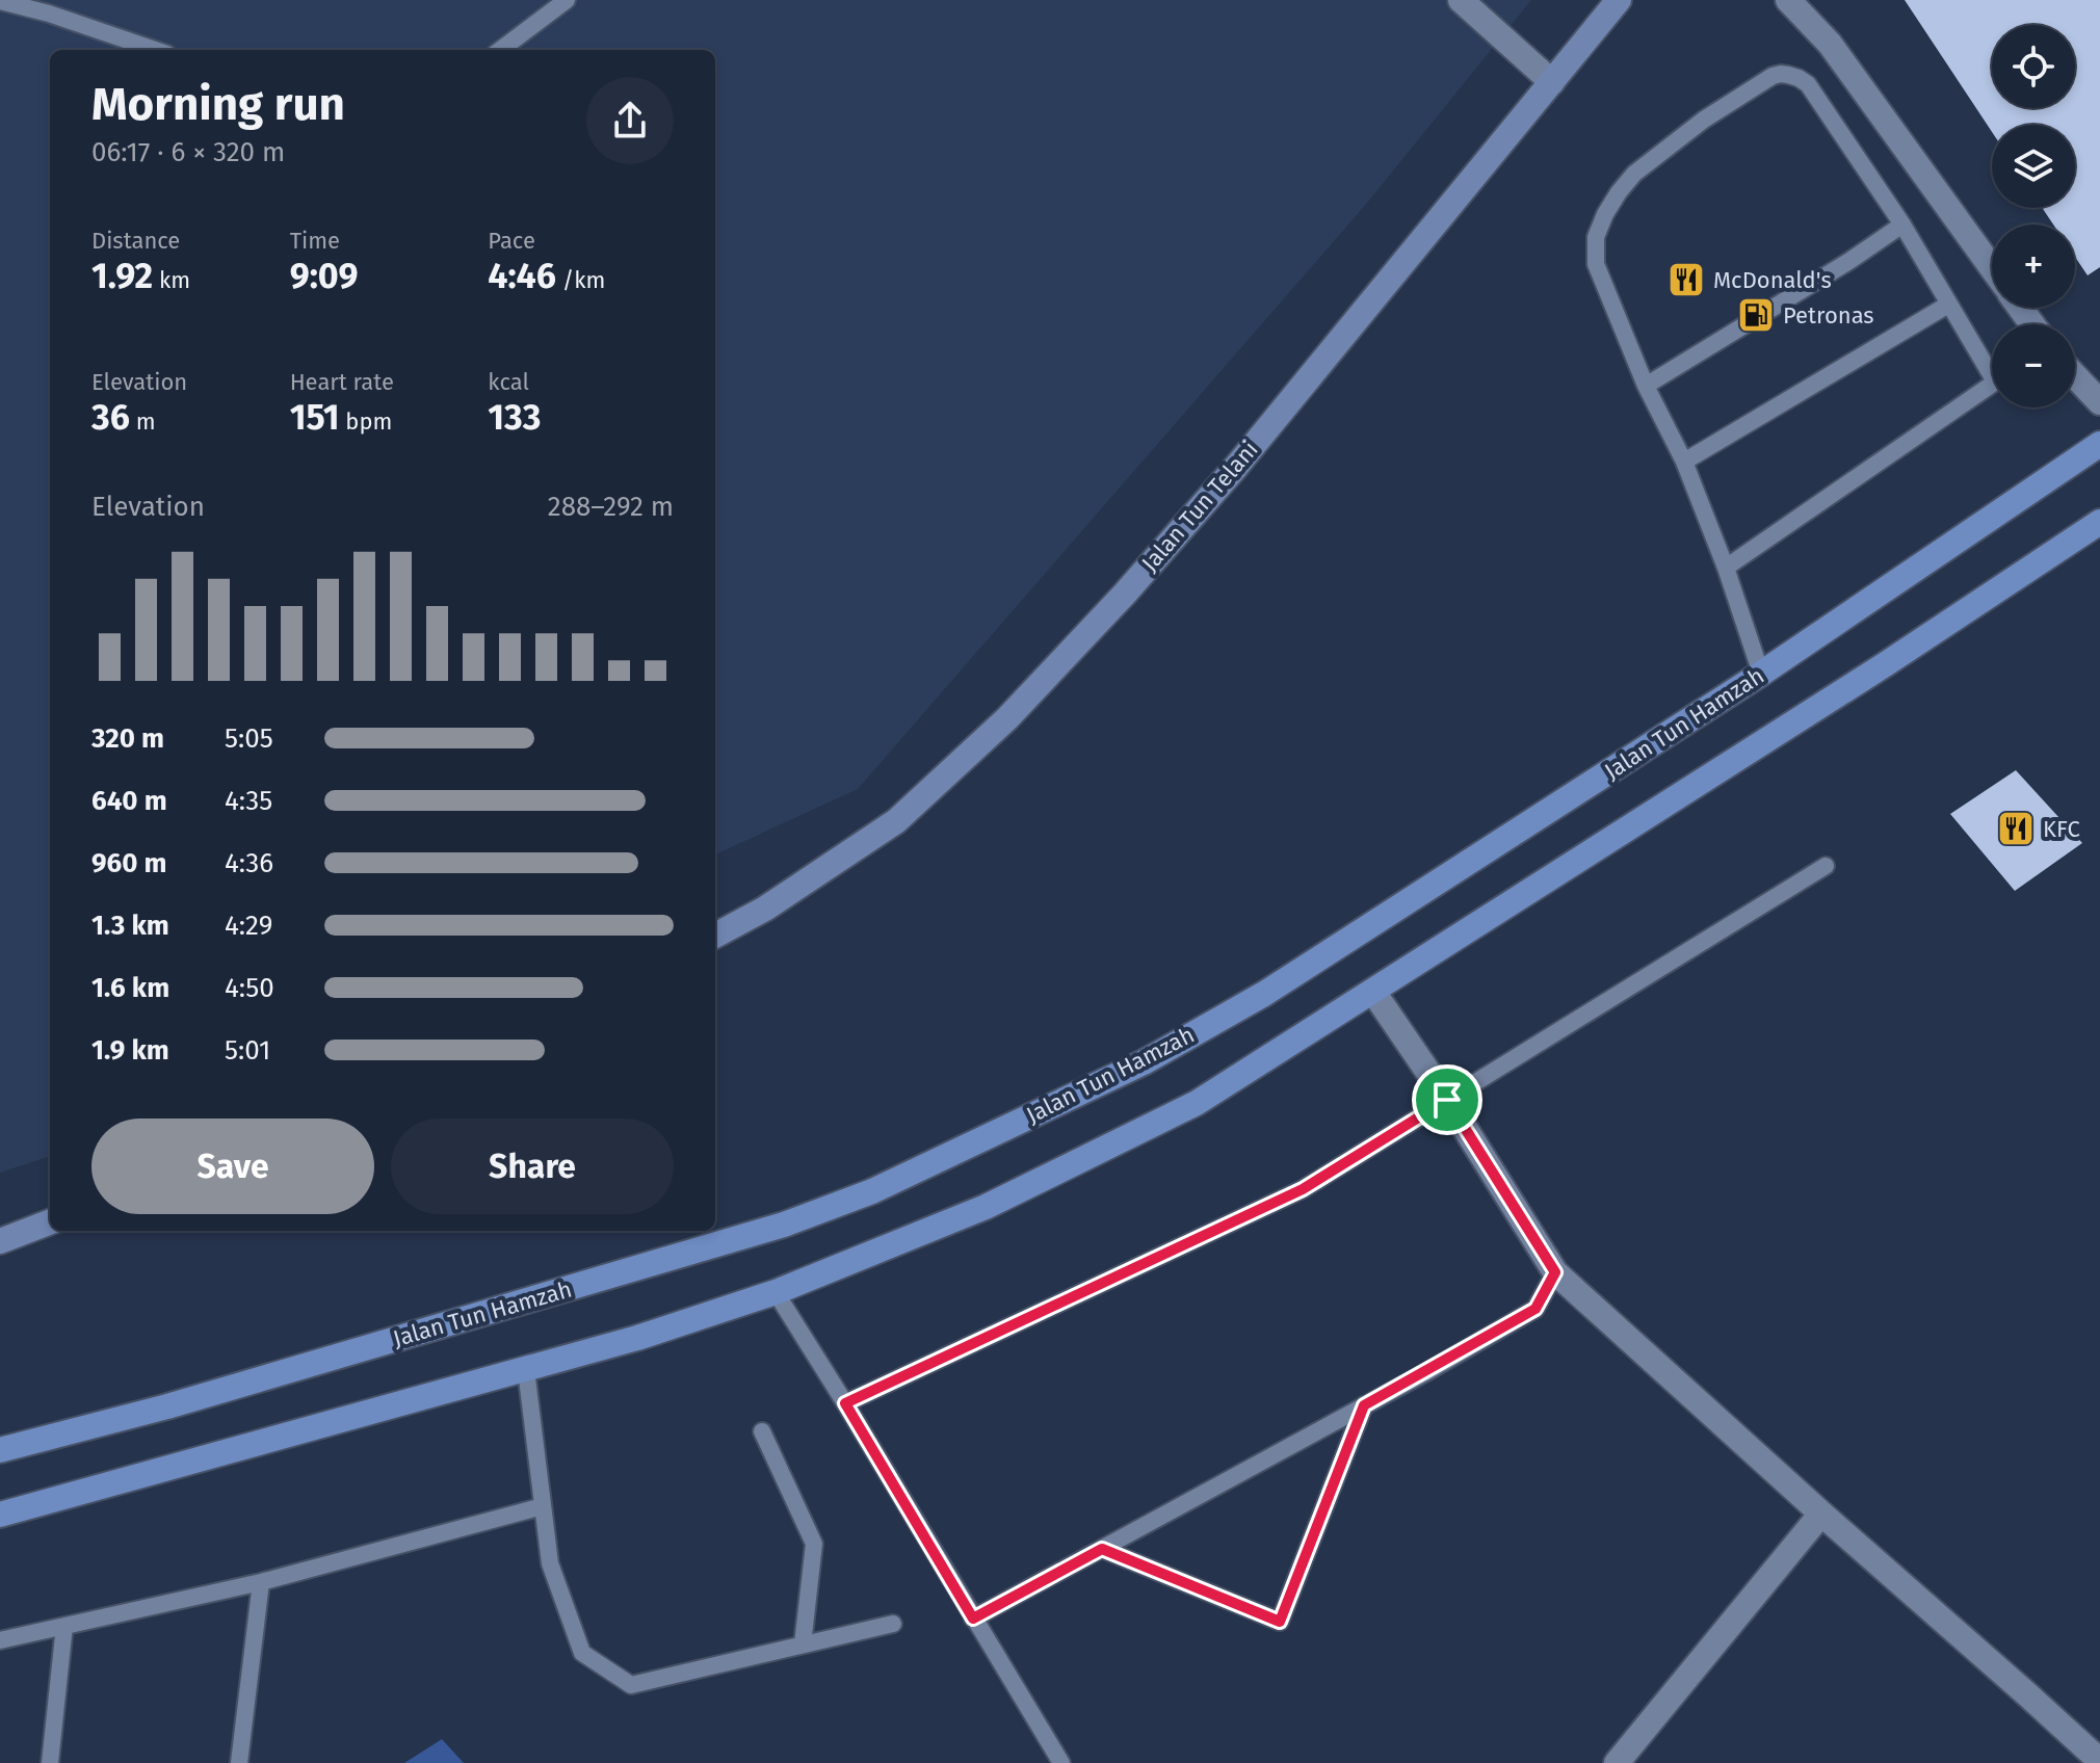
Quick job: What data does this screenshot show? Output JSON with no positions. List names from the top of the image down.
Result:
{
  "streets": {
    "main road": ["Jalan Tun Hamzah"],
    "street": ["Jalan Tun Telani"]
  },
  "places": {
    "restaurant": ["McDonald's", "KFC"],
    "fuel station": ["Petronas"]
  },
  "page": {
    "map_buttons": ["+", "−"],
    "heading": ["Morning run", "06:17 · 6 × 320 m"],
    "stats": [
      ["Distance", "1.92 km"],
      ["Time", "9:09"],
      ["Pace", "4:46 /km"],
      ["Elevation", "36 m"],
      ["Heart rate", "151 bpm"],
      ["kcal", "133"]
    ],
    "chart": ["Elevation", "288–292 m"],
    "list": [
      {
        "name": "320 m",
        "note": "5:05"
      },
      {
        "name": "640 m",
        "note": "4:35"
      },
      {
        "name": "960 m",
        "note": "4:36"
      },
      {
        "name": "1.3 km",
        "note": "4:29"
      },
      {
        "name": "1.6 km",
        "note": "4:50"
      },
      {
        "name": "1.9 km",
        "note": "5:01"
      }
    ],
    "buttons": ["Save", "Share"]
  }
}
